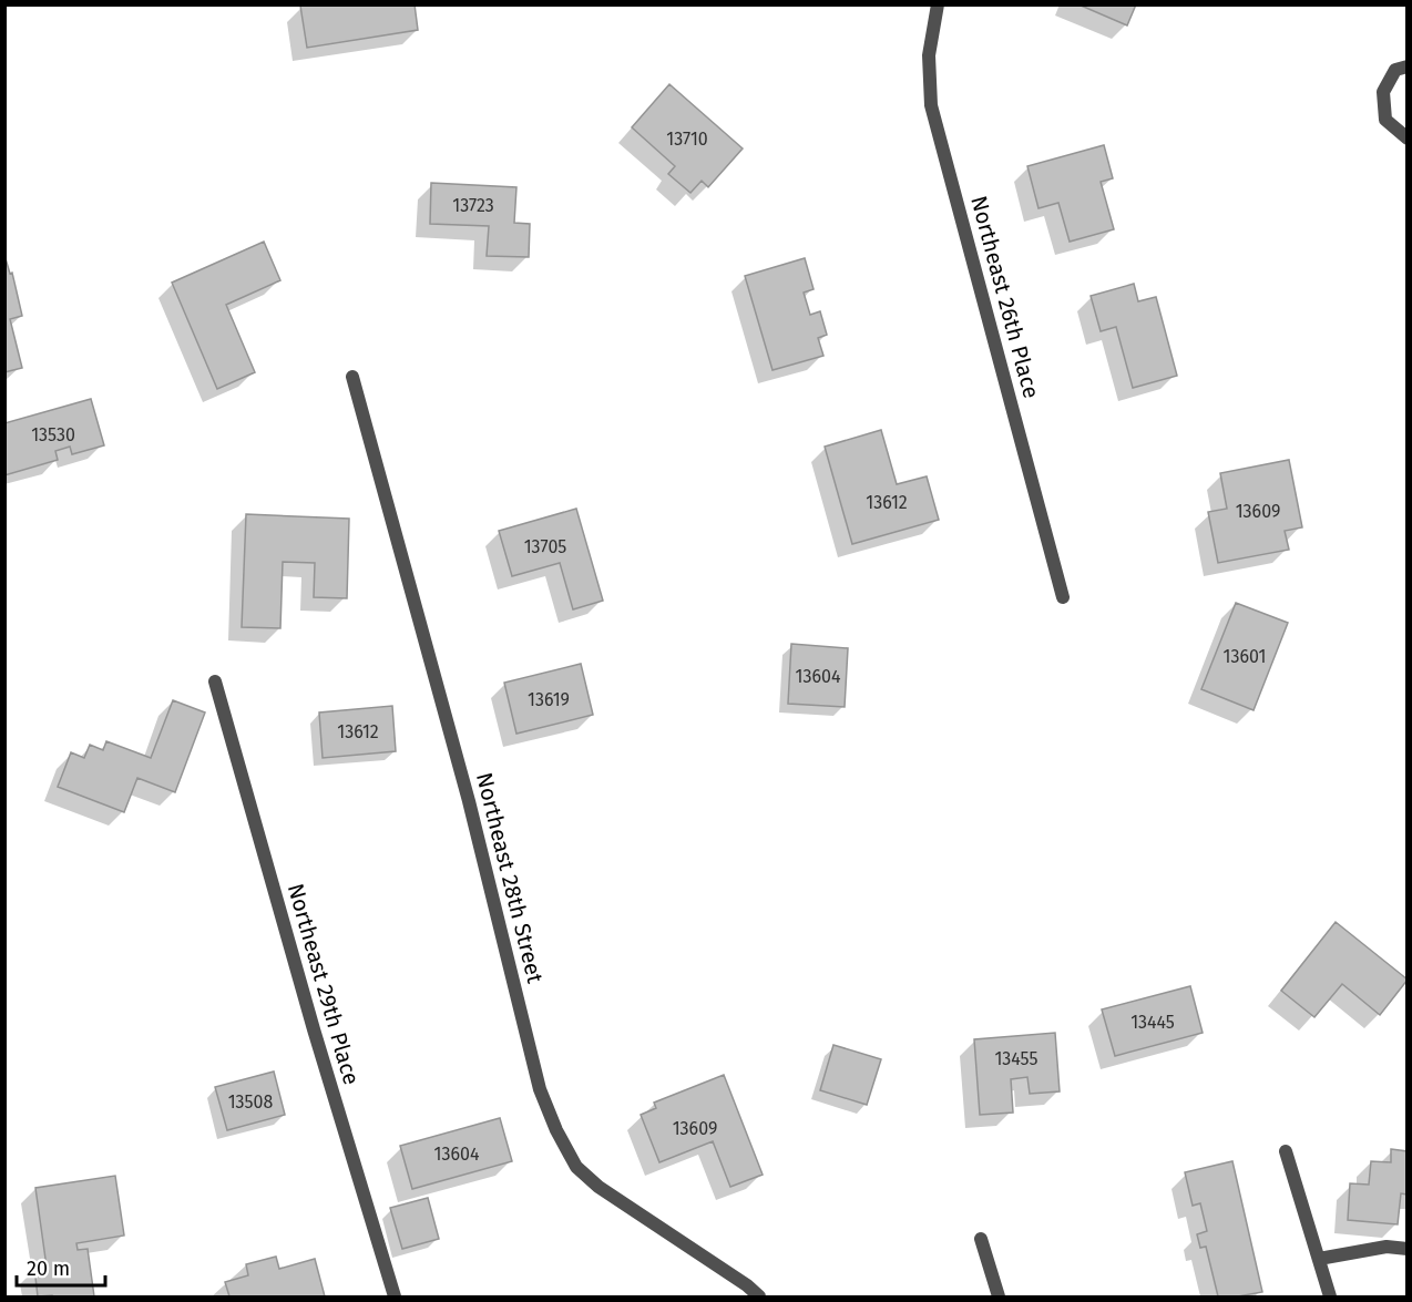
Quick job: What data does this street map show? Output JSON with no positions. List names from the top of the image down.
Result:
{
  "streets": {
    "street": ["Northeast 26th Place", "Northeast 28th Street", "Northeast 29th Place"]
  },
  "house_numbers": [
    "13710",
    "13723",
    "13530",
    "13612",
    "13609",
    "13705",
    "13601",
    "13604",
    "13619",
    "13612",
    "13445",
    "13455",
    "13508",
    "13609",
    "13604"
  ],
  "scale_bar": "20 m"
}
